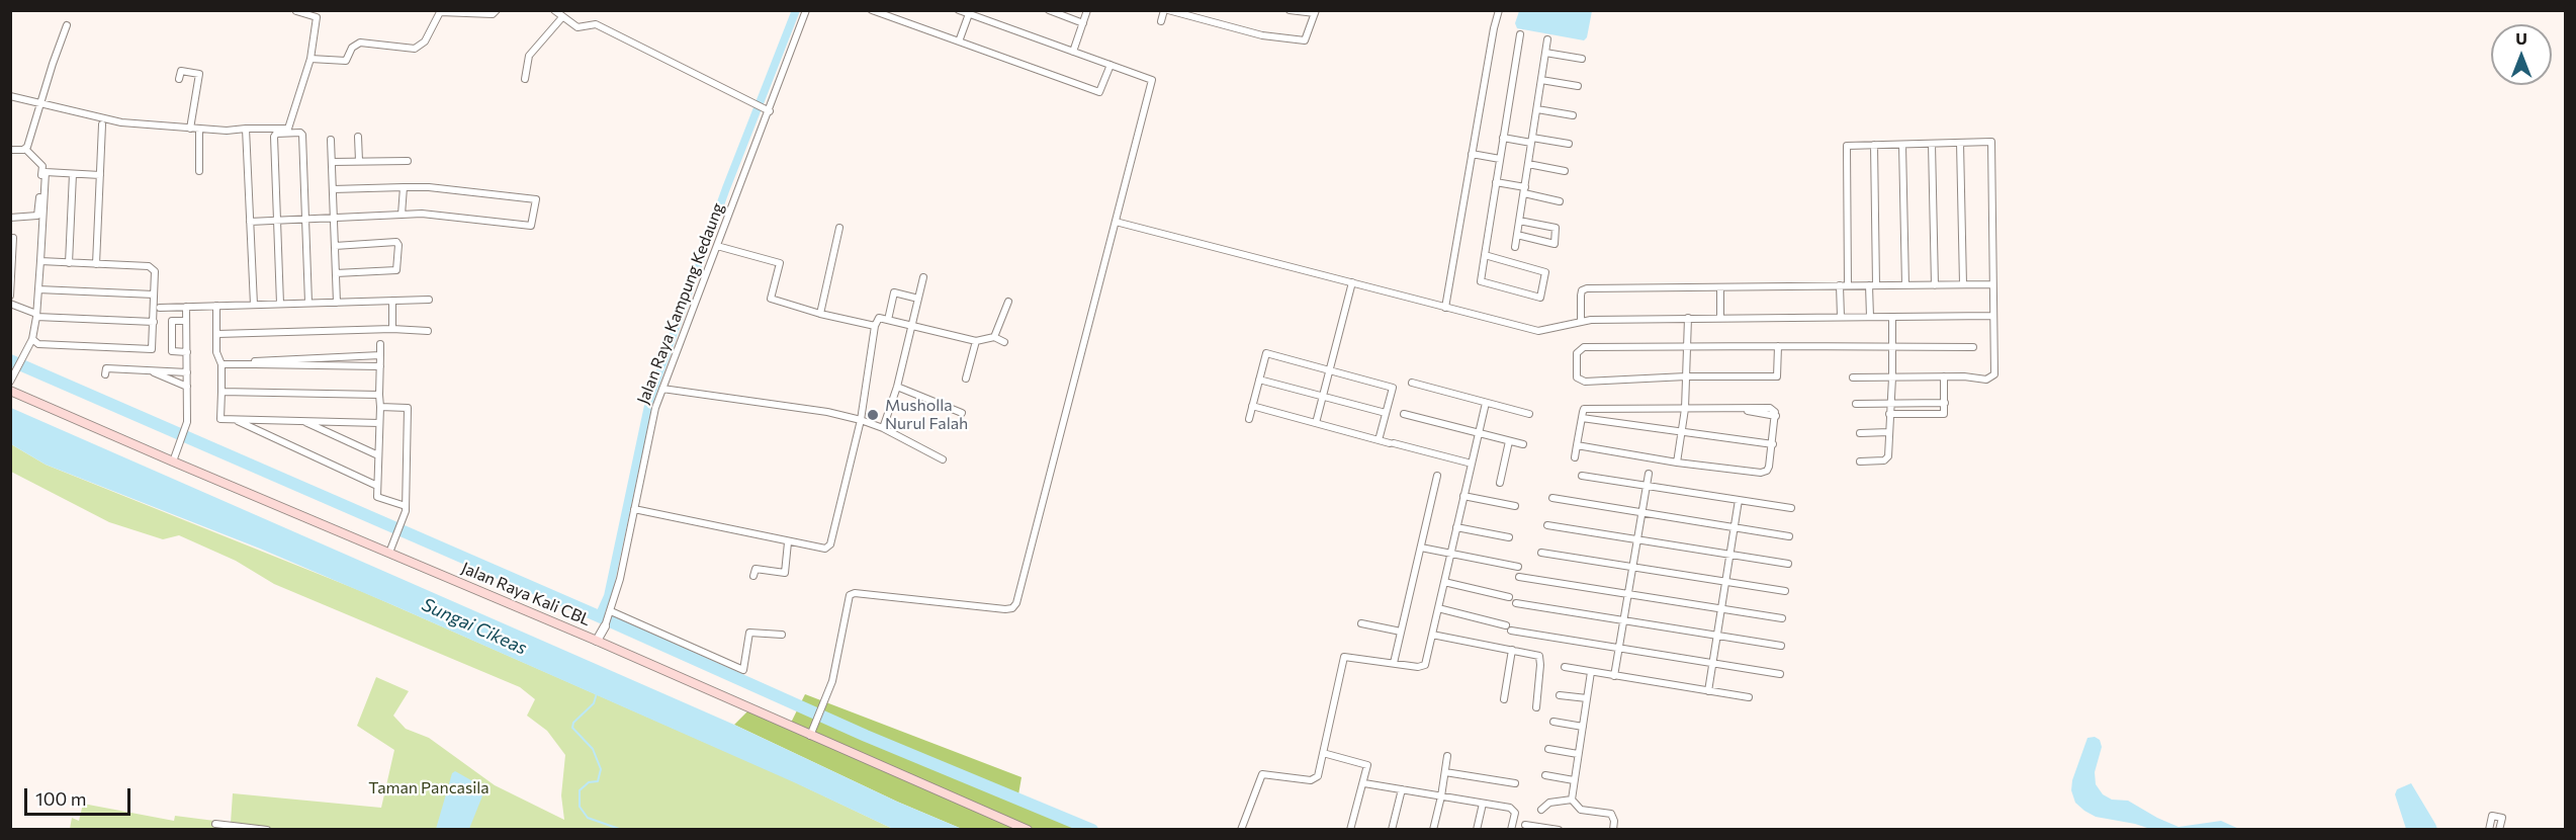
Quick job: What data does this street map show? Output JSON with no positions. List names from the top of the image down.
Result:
{
  "streets": {
    "main road": ["Jalan Raya Kali CBL"],
    "street": ["Jalan Raya Kampung Kedaung"]
  },
  "water": ["Sungai Cikeas"],
  "parks": ["Taman Pancasila"],
  "places": ["Musholla Nurul Falah"],
  "scale_bar": "100 m",
  "north": "top"
}
